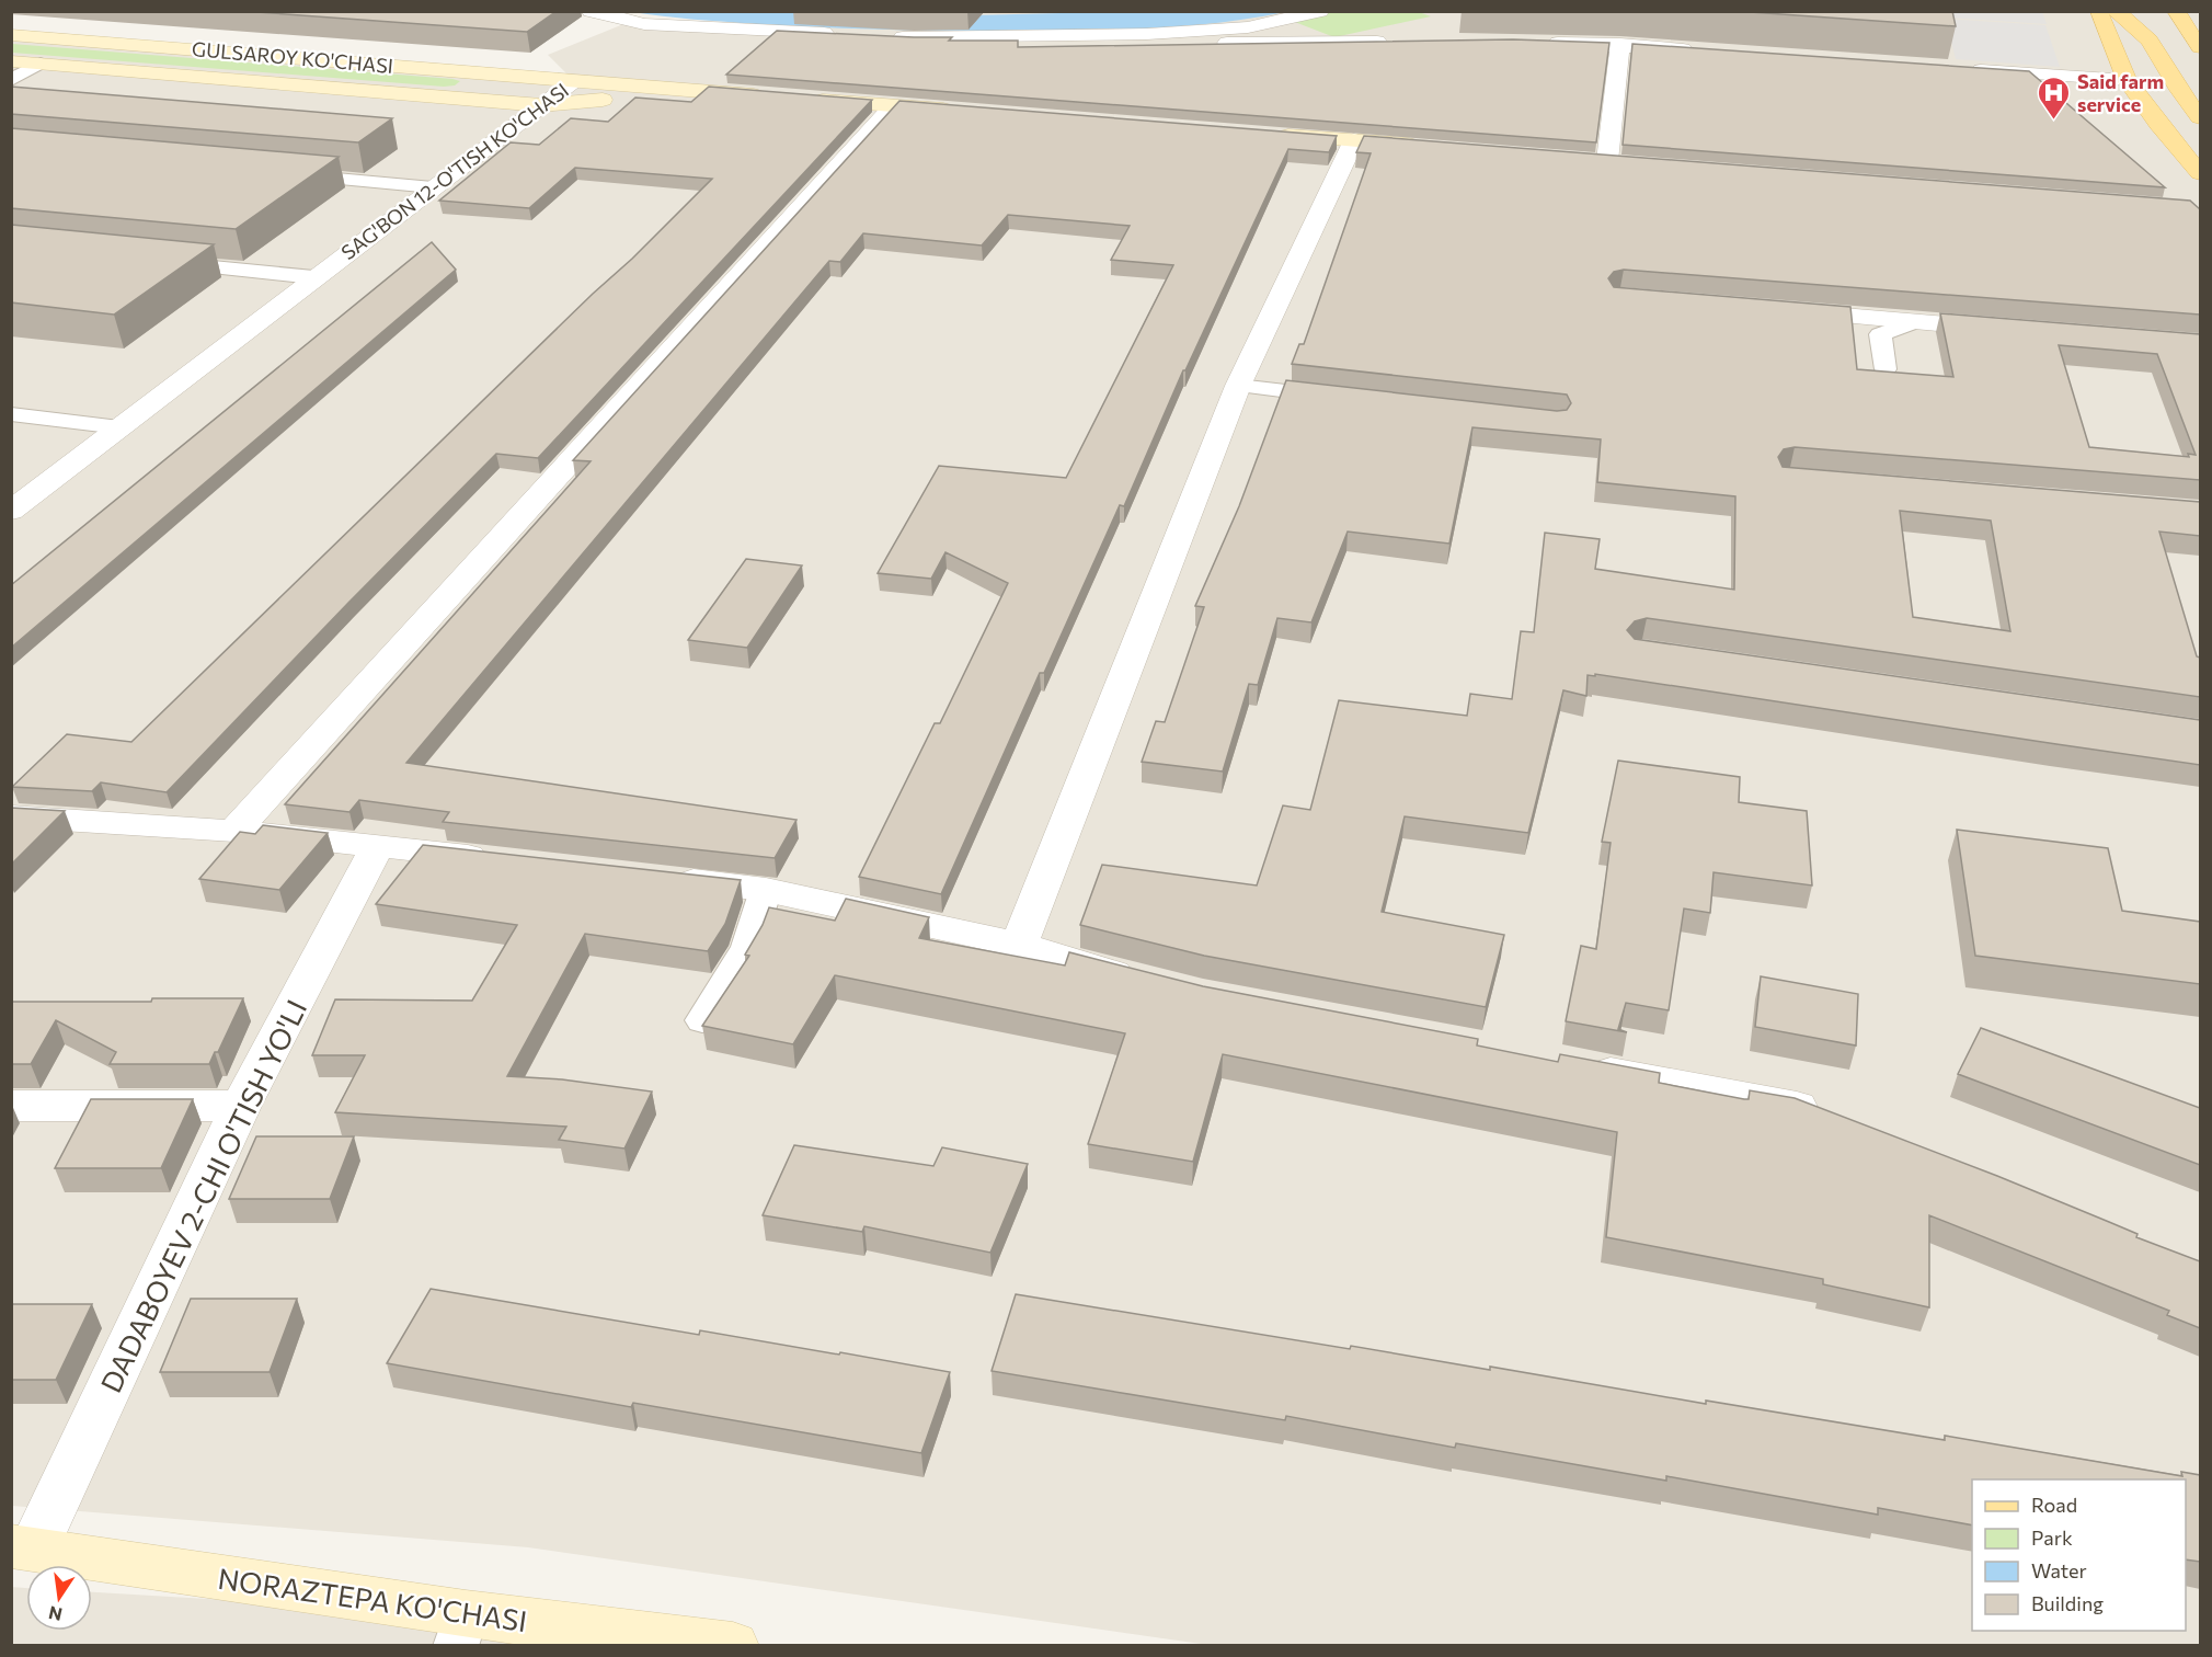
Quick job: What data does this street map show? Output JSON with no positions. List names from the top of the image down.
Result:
{
  "streets": {
    "main road": ["GULSAROY KO'CHASI", "SAG'BON 12-O'TISH KO'CHASI", "NORAZTEPA KO'CHASI"],
    "street": ["DADABOYEV 2-CHI O'TISH YO'LI"]
  },
  "crossings": [
    ["GULSAROY KO'CHASI", "SAG'BON 12-O'TISH KO'CHASI"],
    ["DADABOYEV 2-CHI O'TISH YO'LI", "NORAZTEPA KO'CHASI"]
  ],
  "places": {
    "hospital": ["Said farm service"]
  },
  "legend": [
    "Road",
    "Park",
    "Water",
    "Building"
  ],
  "north": "bottom"
}
